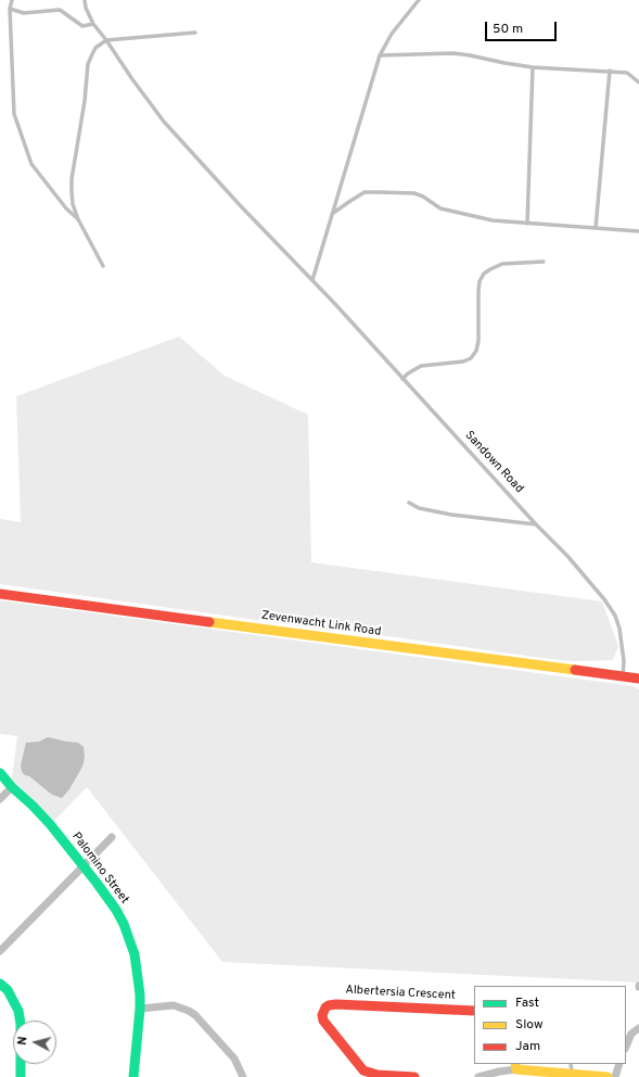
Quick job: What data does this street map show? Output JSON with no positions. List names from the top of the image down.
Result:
{
  "streets": {
    "street": ["Zevenwacht Link Road", "Palomino Street", "Albertersia Crescent"],
    "lane": ["Sandown Road"]
  },
  "crossings": [
    ["Sandown Road", "Zevenwacht Link Road"]
  ],
  "legend": ["Fast", "Slow", "Jam"],
  "scale_bar": "50 m",
  "north": "left"
}
